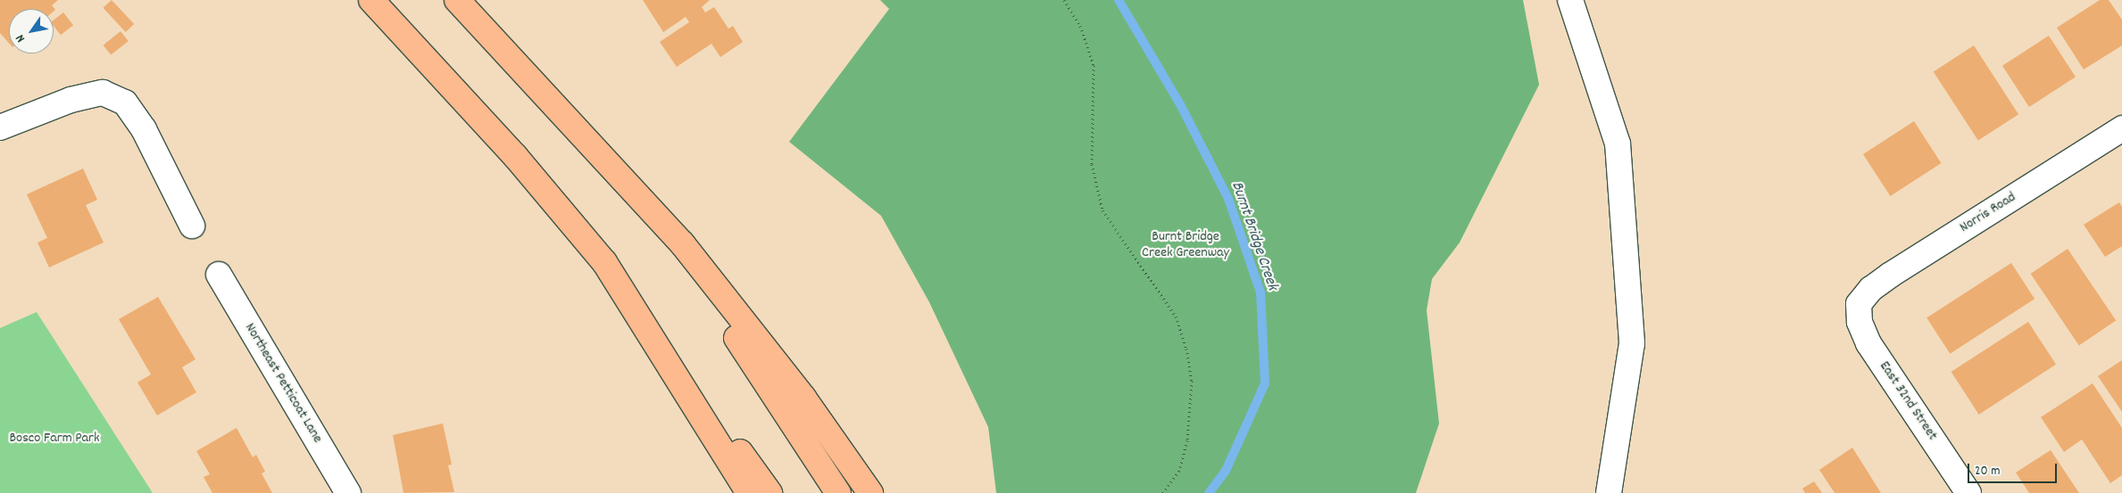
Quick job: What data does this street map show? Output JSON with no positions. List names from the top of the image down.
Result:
{
  "streets": {
    "street": ["Norris Road", "Northeast Petticoat Lane", "East 32nd Street"]
  },
  "crossings": [
    ["Norris Road", "East 32nd Street"]
  ],
  "water": ["Burnt Bridge Creek"],
  "parks": ["Burnt Bridge Creek Greenway", "Bosco Farm Park"],
  "scale_bar": "20 m",
  "north": "bottom left"
}
